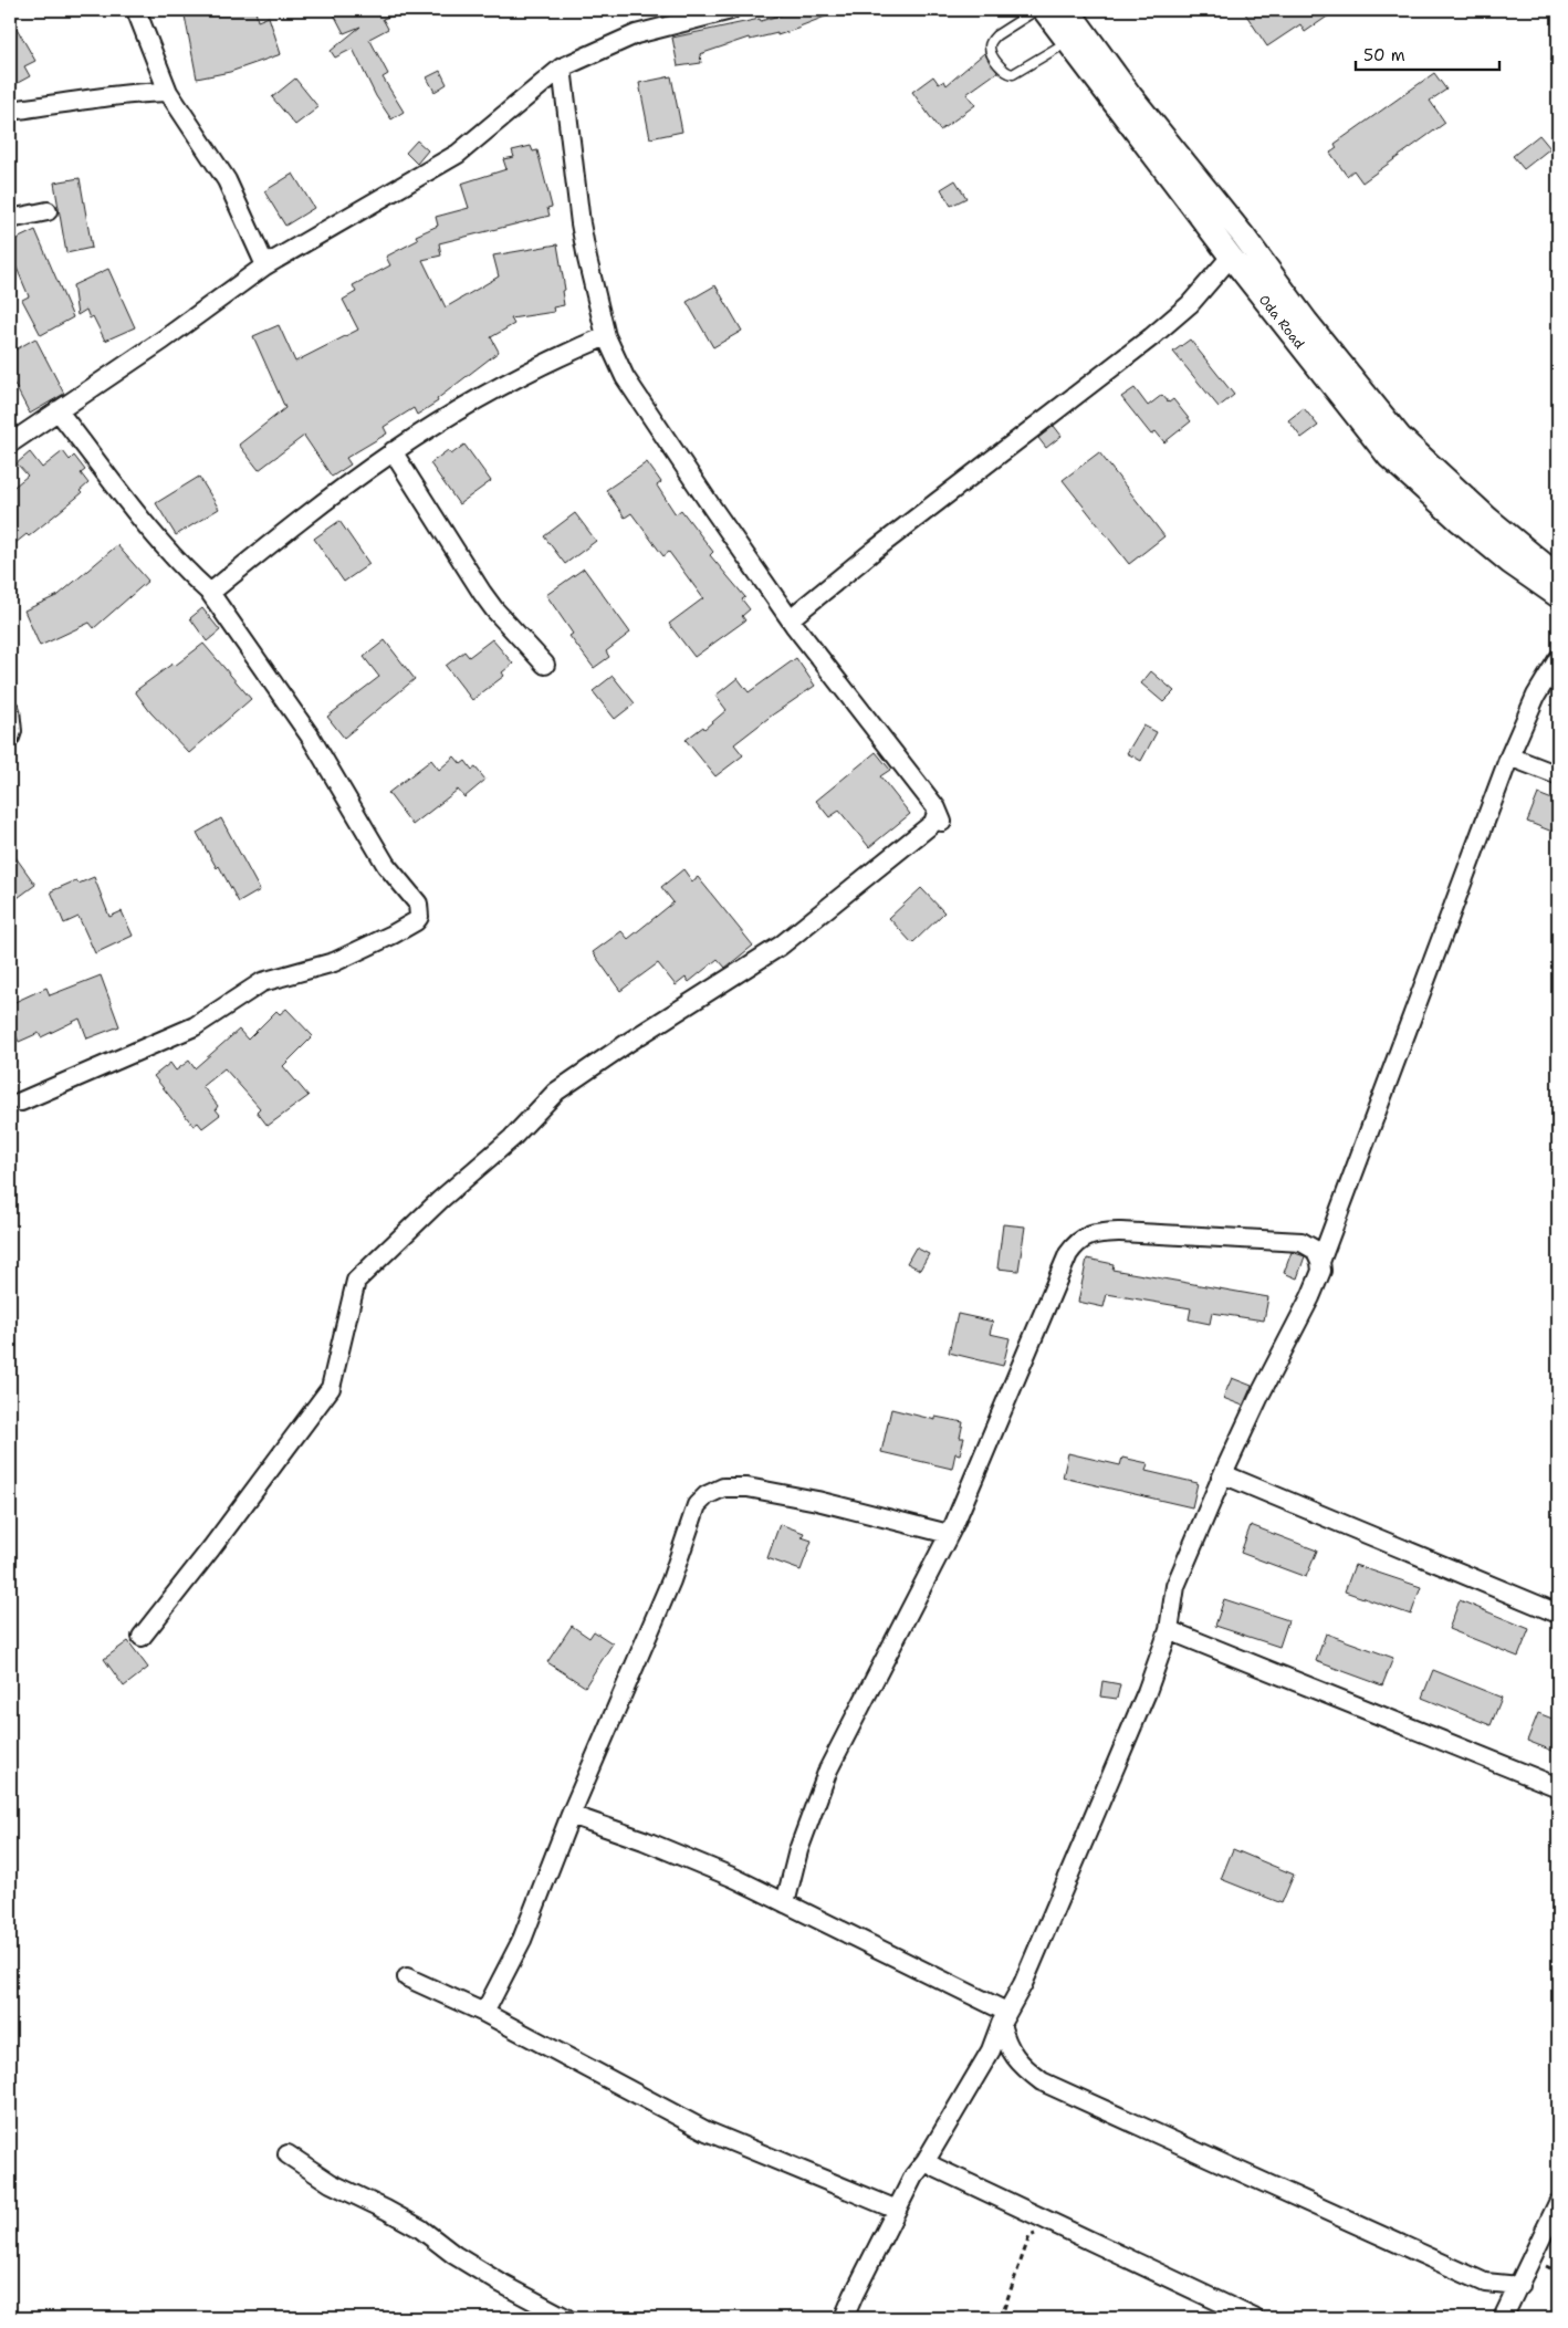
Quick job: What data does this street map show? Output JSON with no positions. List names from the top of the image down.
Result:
{
  "streets": {
    "street": ["Oda Road"]
  },
  "scale_bar": "50 m"
}
